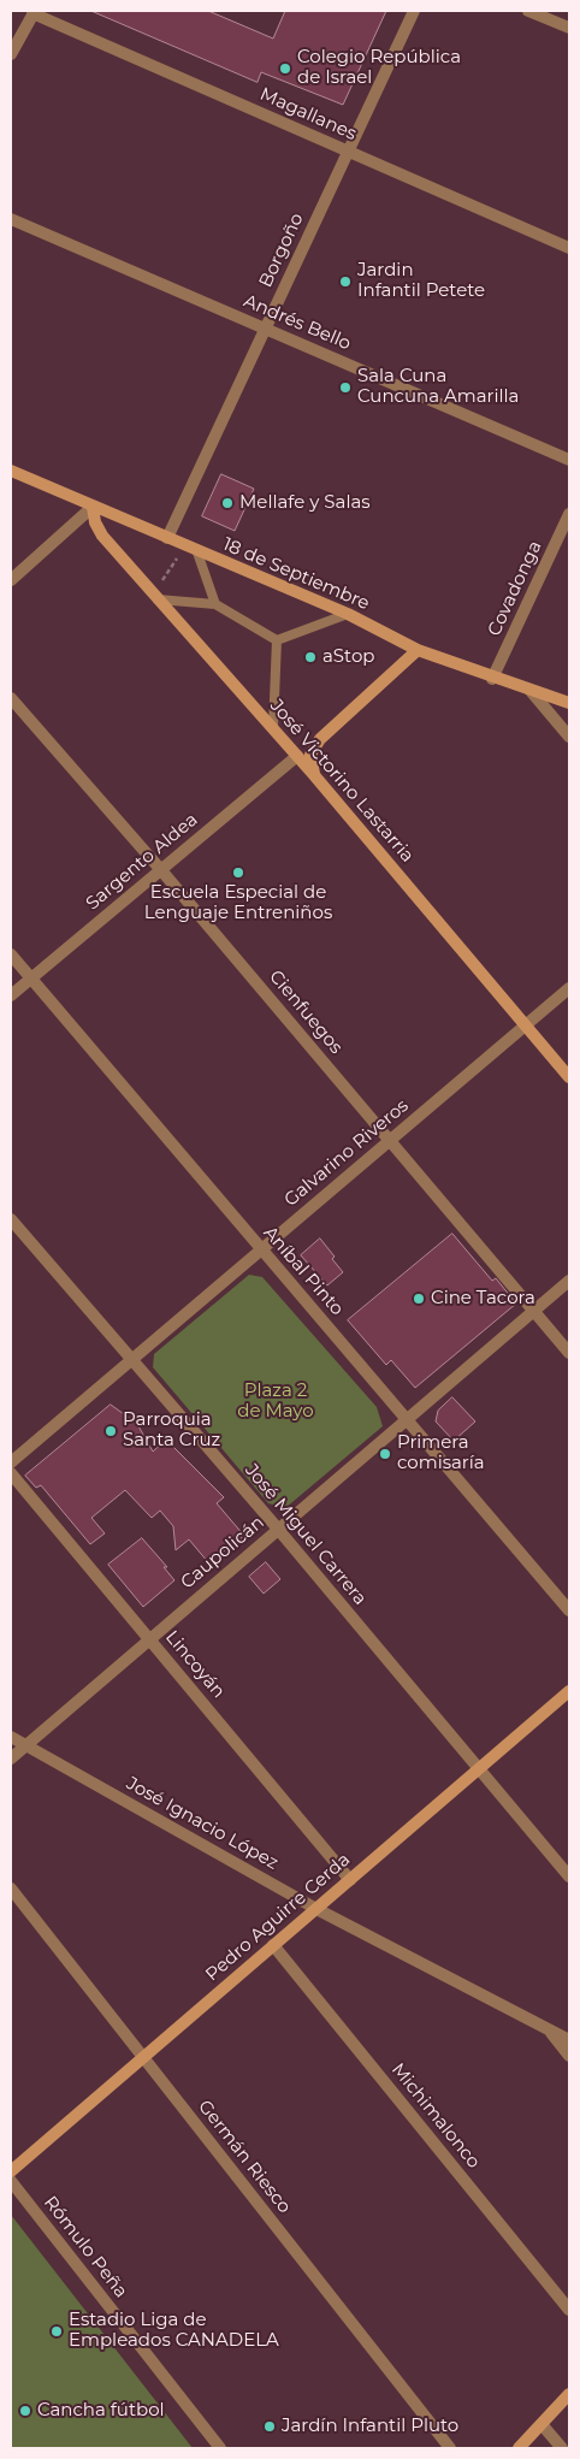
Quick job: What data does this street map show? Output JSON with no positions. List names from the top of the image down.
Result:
{
  "streets": {
    "main road": ["18 de Septiembre", "José Victorino Lastarria", "Pedro Aguirre Cerda"],
    "street": [
      "Magallanes",
      "Borgoño",
      "Andrés Bello",
      "Covadonga",
      "Sargento Aldea",
      "Cienfuegos",
      "Galvarino Riveros",
      "Aníbal Pinto",
      "José Miguel Carrera",
      "Caupolicán",
      "Lincoyán",
      "José Ignacio López",
      "Michimalonco",
      "Germán Riesco",
      "Rómulo Peña"
    ]
  },
  "crossings": [
    ["Magallanes", "Borgoño"],
    ["Borgoño", "Andrés Bello"],
    ["Borgoño", "18 de Septiembre"],
    ["18 de Septiembre", "Covadonga"],
    ["18 de Septiembre", "José Victorino Lastarria"],
    ["José Victorino Lastarria", "Sargento Aldea"],
    ["José Victorino Lastarria", "Galvarino Riveros"],
    ["Sargento Aldea", "Cienfuegos"],
    ["Sargento Aldea", "Aníbal Pinto"],
    ["Cienfuegos", "Galvarino Riveros"],
    ["Cienfuegos", "Caupolicán"],
    ["Galvarino Riveros", "Aníbal Pinto"],
    ["Galvarino Riveros", "José Miguel Carrera"],
    ["Aníbal Pinto", "Caupolicán"],
    ["José Miguel Carrera", "Caupolicán"],
    ["José Miguel Carrera", "Pedro Aguirre Cerda"],
    ["Caupolicán", "Lincoyán"],
    ["Caupolicán", "José Ignacio López"],
    ["Lincoyán", "Pedro Aguirre Cerda"],
    ["José Ignacio López", "Pedro Aguirre Cerda"],
    ["Pedro Aguirre Cerda", "Michimalonco"],
    ["Pedro Aguirre Cerda", "Germán Riesco"]
  ],
  "parks": ["Plaza 2 de Mayo"],
  "places": [
    "Colegio República de Israel",
    "Jardin Infantil Petete",
    "Sala Cuna Cuncuna Amarilla",
    "Mellafe y Salas",
    "aStop",
    "Escuela Especial de Lenguaje Entreniños",
    "Cine Tacora",
    "Parroquia Santa Cruz",
    "Primera comisaría",
    "Estadio Liga de Empleados CANADELA",
    "Cancha fútbol",
    "Jardín Infantil Pluto"
  ]
}
